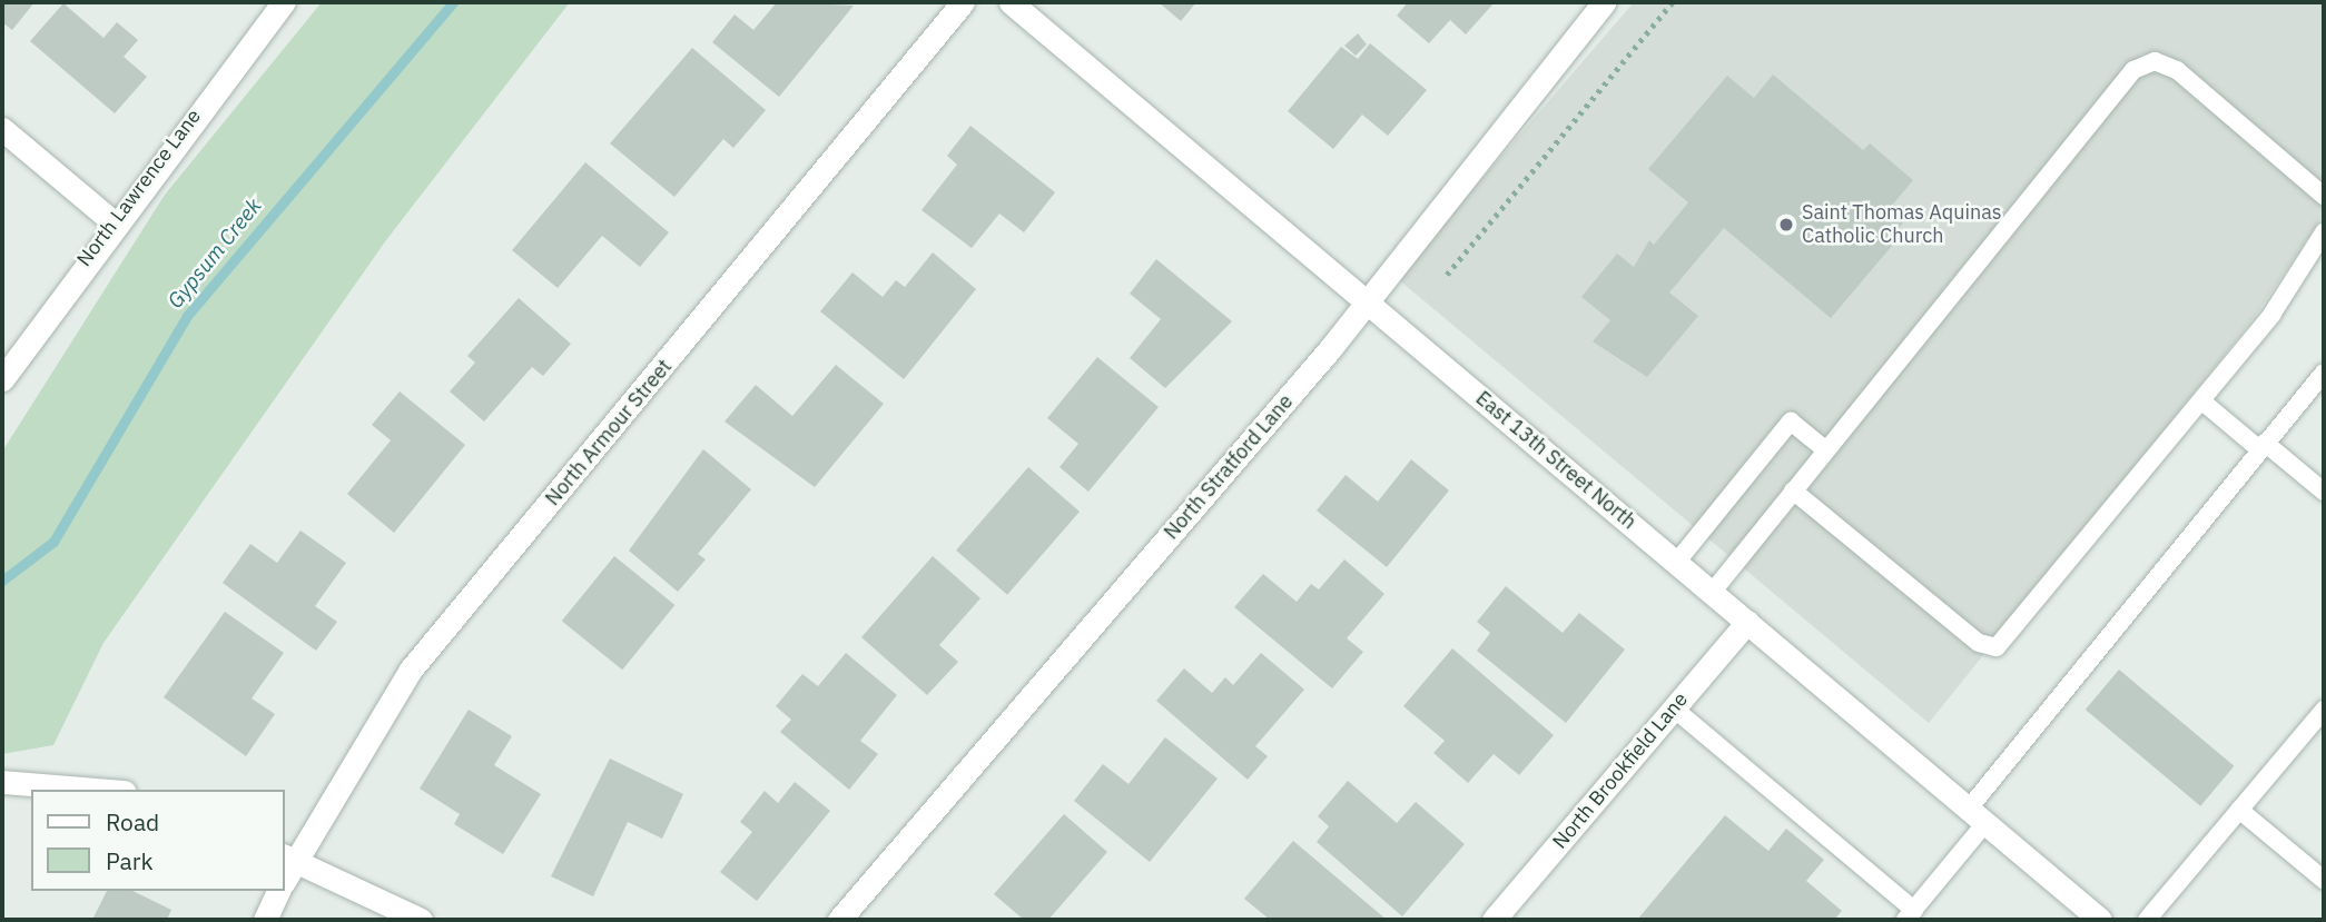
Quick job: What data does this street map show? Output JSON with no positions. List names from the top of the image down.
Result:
{
  "streets": {
    "street": [
      "North Lawrence Lane",
      "North Armour Street",
      "East 13th Street North",
      "North Stratford Lane",
      "North Brookfield Lane"
    ]
  },
  "crossings": [
    ["East 13th Street North", "North Stratford Lane"],
    ["East 13th Street North", "North Brookfield Lane"]
  ],
  "water": ["Gypsum Creek"],
  "places": ["Saint Thomas Aquinas Catholic Church"],
  "legend": ["Road", "Park"]
}
